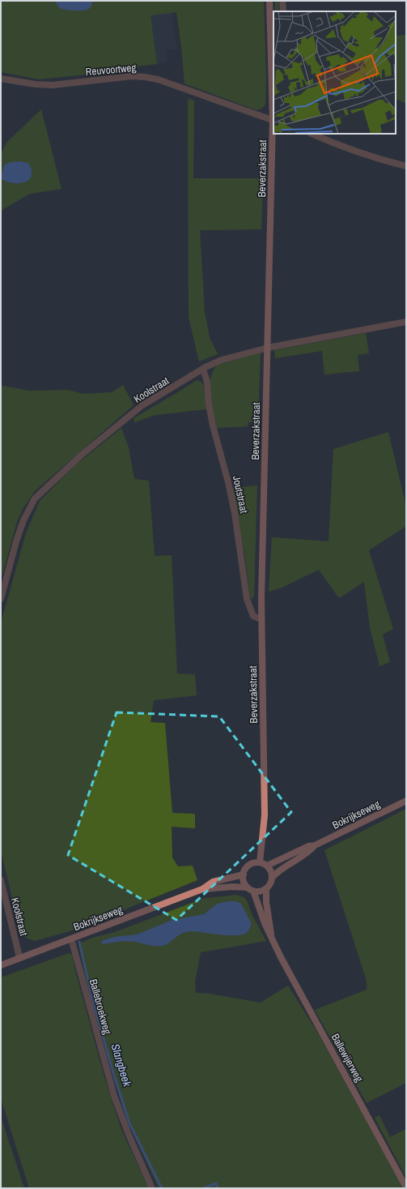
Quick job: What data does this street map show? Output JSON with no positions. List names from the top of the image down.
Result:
{
  "streets": {
    "street": [
      "Reuvoortweg",
      "Beverzakstraat",
      "Koolstraat",
      "Joutstraat",
      "Bokrijkseweg",
      "Ballebroekweg",
      "Ballewijerweg"
    ]
  },
  "crossings": [
    ["Reuvoortweg", "Beverzakstraat"],
    ["Beverzakstraat", "Koolstraat"],
    ["Beverzakstraat", "Joutstraat"],
    ["Beverzakstraat", "Bokrijkseweg"],
    ["Beverzakstraat", "Ballewijerweg"],
    ["Koolstraat", "Joutstraat"],
    ["Koolstraat", "Bokrijkseweg"],
    ["Bokrijkseweg", "Ballebroekweg"],
    ["Bokrijkseweg", "Ballewijerweg"]
  ],
  "water": ["Slangbeek"]
}
